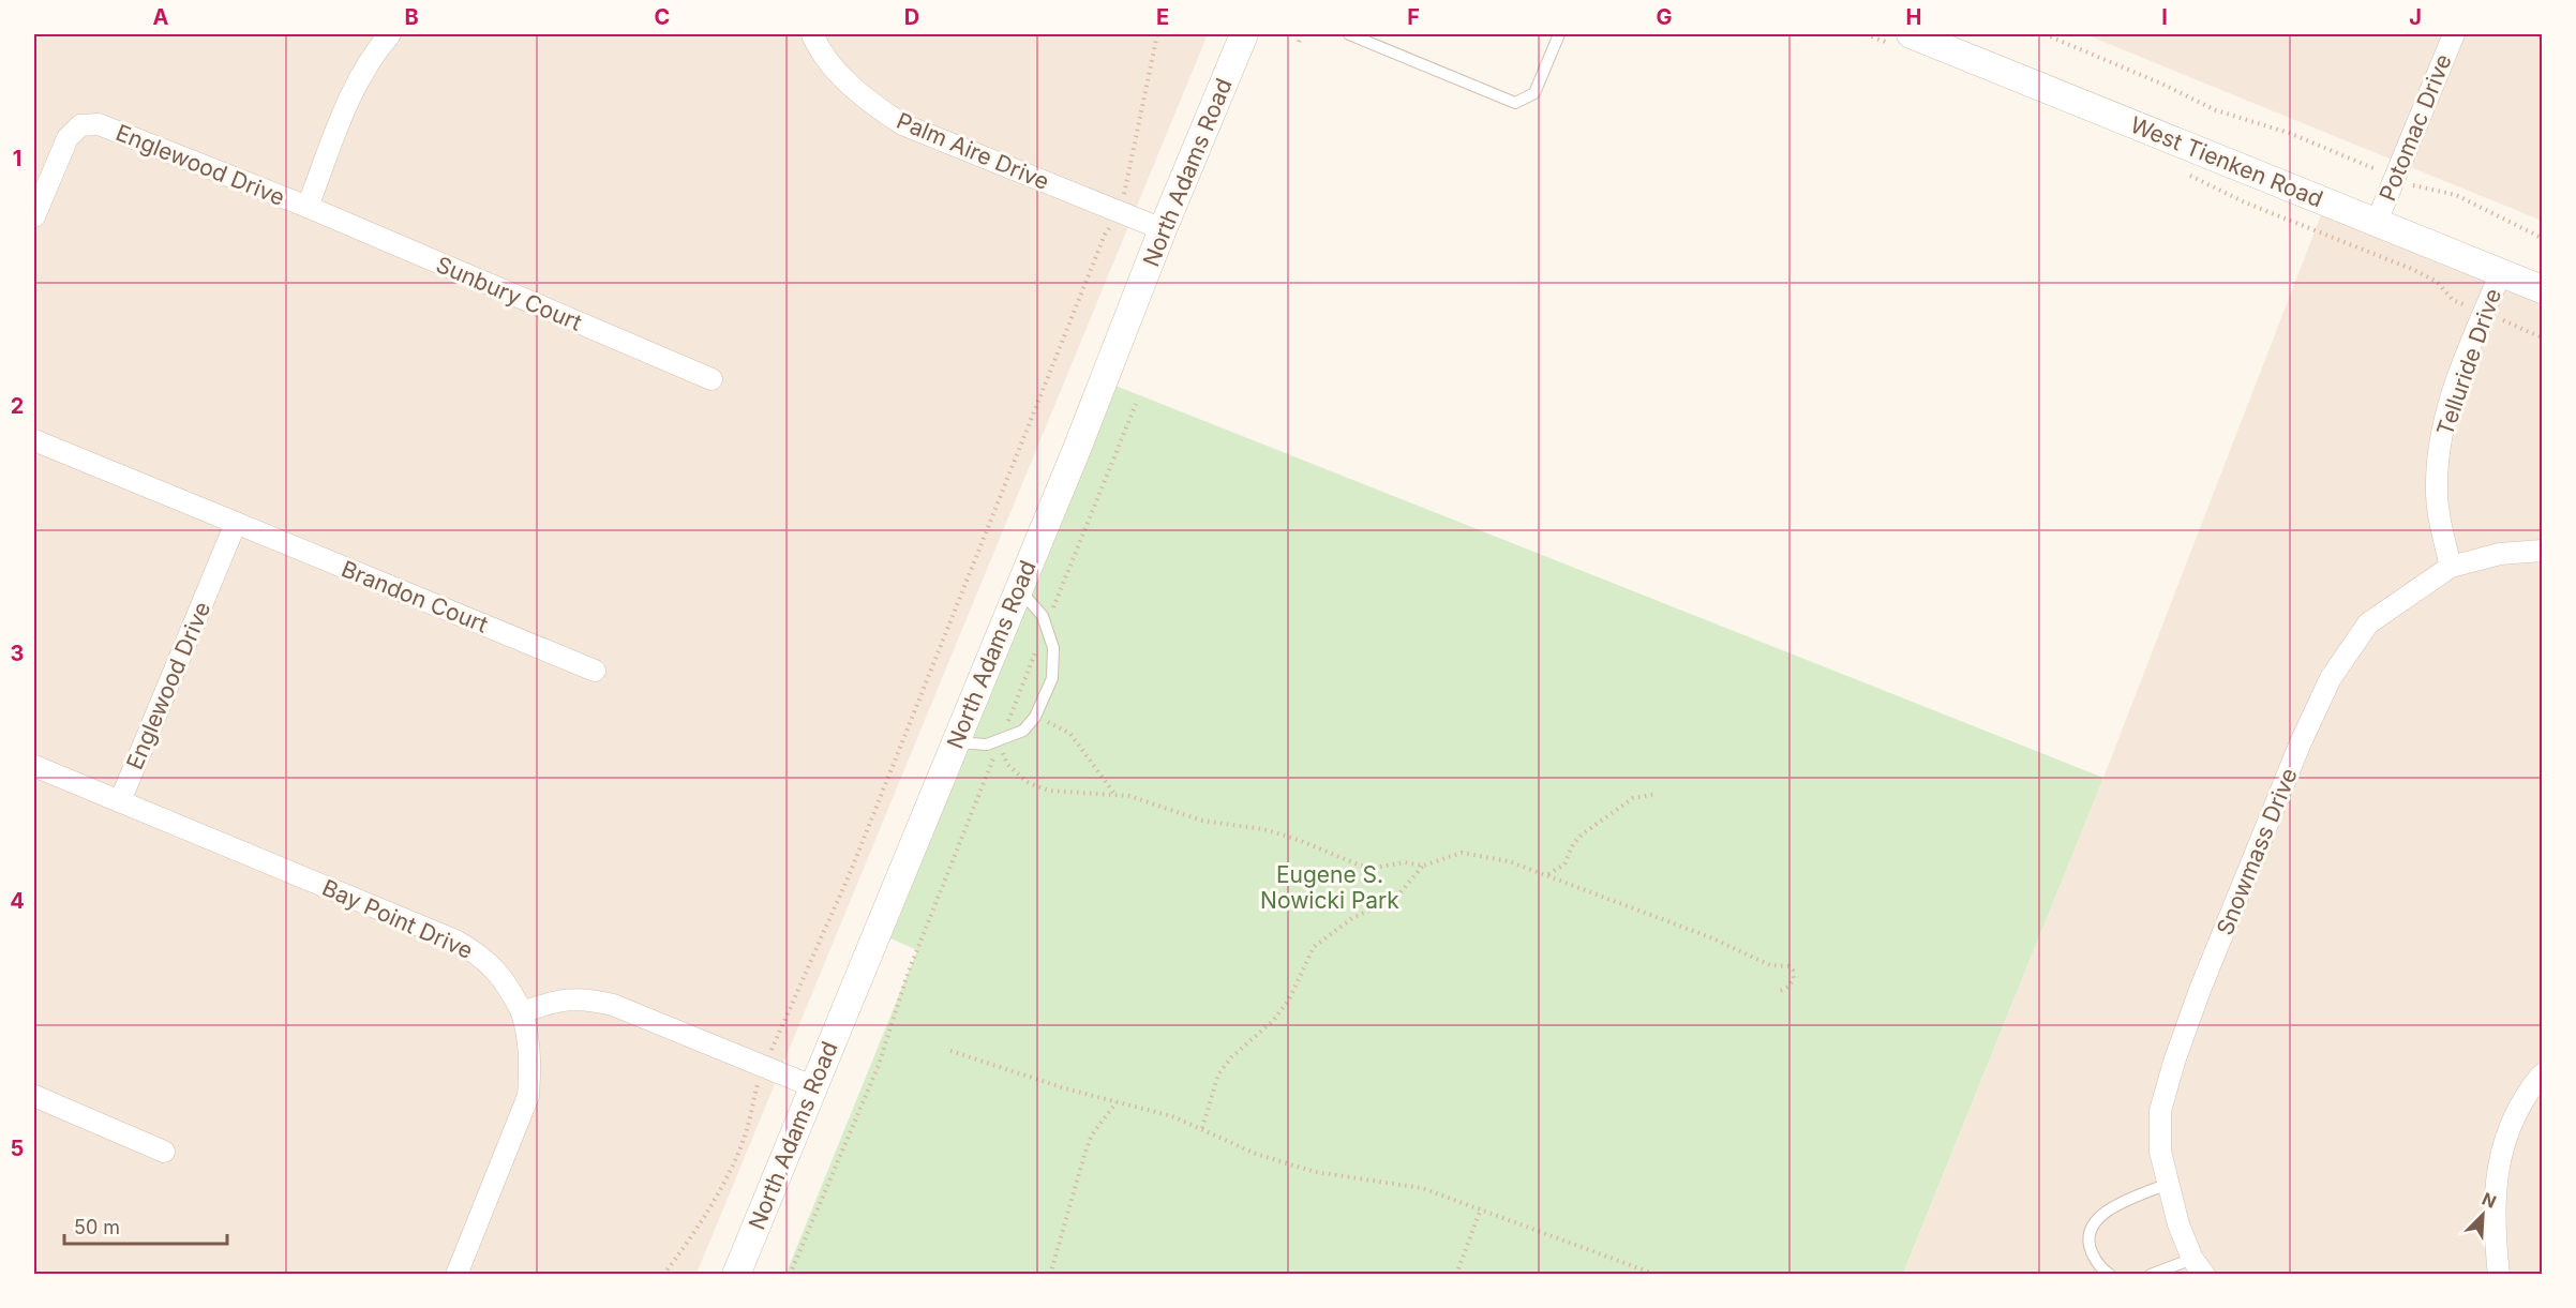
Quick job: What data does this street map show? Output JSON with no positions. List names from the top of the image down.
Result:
{
  "streets": {
    "street": [
      "Potomac Drive",
      "Palm Aire Drive",
      "West Tienken Road",
      "Englewood Drive",
      "North Adams Road",
      "Sunbury Court",
      "Telluride Drive",
      "Brandon Court",
      "Snowmass Drive",
      "Bay Point Drive"
    ]
  },
  "crossings": [
    ["Potomac Drive", "West Tienken Road"],
    ["Palm Aire Drive", "North Adams Road"],
    ["West Tienken Road", "Telluride Drive"],
    ["Englewood Drive", "Sunbury Court"],
    ["Englewood Drive", "Brandon Court"],
    ["Englewood Drive", "Bay Point Drive"],
    ["Telluride Drive", "Snowmass Drive"]
  ],
  "parks": ["Eugene S. Nowicki Park"],
  "scale_bar": "50 m",
  "north": "top right",
  "grid": {
    "columns": [
      "A",
      "B",
      "C",
      "D",
      "E",
      "F",
      "G",
      "H",
      "I",
      "J"
    ],
    "rows": [
      "1",
      "2",
      "3",
      "4",
      "5"
    ]
  }
}
